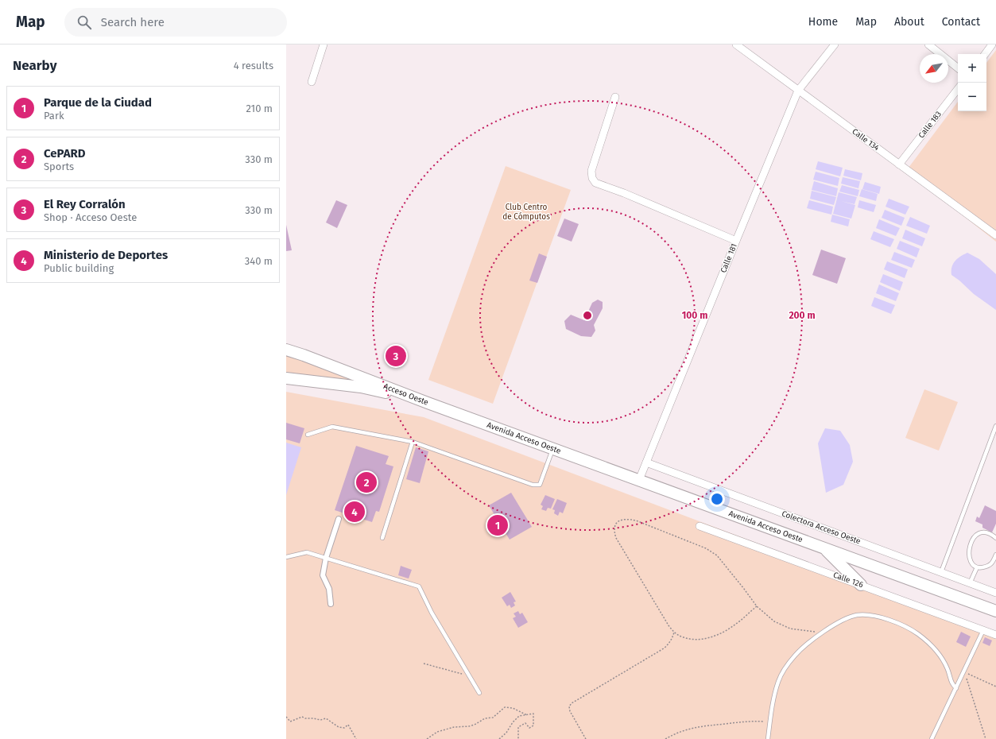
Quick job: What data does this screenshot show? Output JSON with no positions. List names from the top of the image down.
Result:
{
  "streets": {
    "highway": ["Acceso Oeste", "Avenida Acceso Oeste"],
    "street": [
      "Calle 183",
      "Calle 134",
      "Calle 181",
      "Colectora Acceso Oeste",
      "Calle 126"
    ]
  },
  "crossings": [
    ["Calle 183", "Calle 134"],
    ["Calle 134", "Calle 181"],
    ["Calle 181", "Avenida Acceso Oeste"],
    ["Calle 181", "Colectora Acceso Oeste"],
    ["Acceso Oeste", "Avenida Acceso Oeste"]
  ],
  "parks": ["Club Centro de Cómputos"],
  "north": "bottom left",
  "page": {
    "header": "Map",
    "search": "Search here",
    "nav": [
      "Home",
      "Map",
      "About",
      "Contact"
    ],
    "heading": ["Nearby", "4 results"],
    "map_buttons": ["+", "−"],
    "list": [
      {
        "mark": "1",
        "name": "Parque de la Ciudad",
        "note": "Park",
        "value": "210 m"
      },
      {
        "mark": "2",
        "name": "CePARD",
        "note": "Sports",
        "value": "330 m"
      },
      {
        "mark": "3",
        "name": "El Rey Corralón",
        "note": "Shop · Acceso Oeste",
        "value": "330 m"
      },
      {
        "mark": "4",
        "name": "Ministerio de Deportes",
        "note": "Public building",
        "value": "340 m"
      }
    ],
    "pins": [
      "3",
      "2",
      "4",
      "1"
    ]
  },
  "rings": ["100 m", "200 m"]
}
